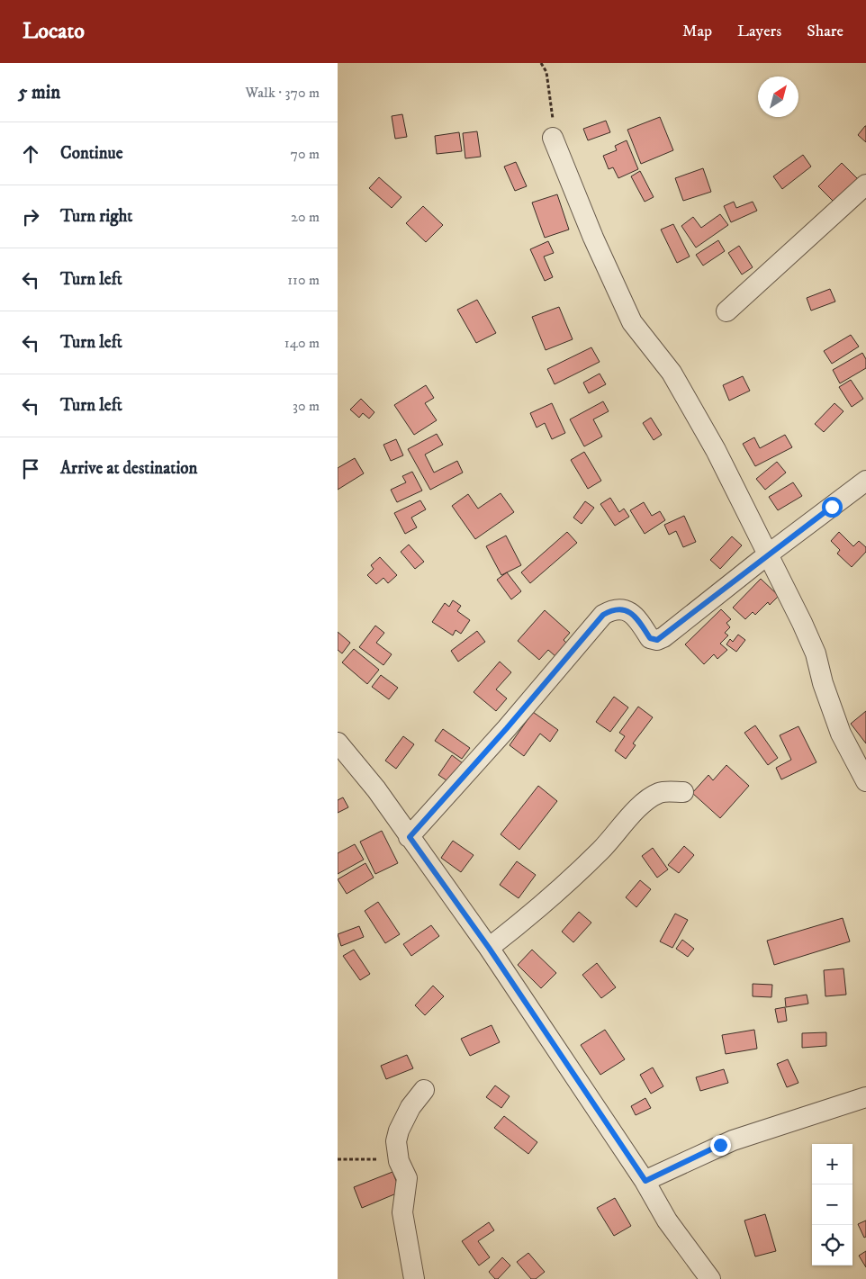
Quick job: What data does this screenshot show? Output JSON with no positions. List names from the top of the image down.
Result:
{
  "north": "top right",
  "page": {
    "header": "Locato",
    "nav": ["Map", "Layers", "Share"],
    "heading": ["5 min", "Walk · 370 m"],
    "list": [
      ["Continue", "70 m"],
      ["Turn right", "20 m"],
      ["Turn left", "110 m"],
      ["Turn left", "140 m"],
      ["Turn left", "30 m"],
      "Arrive at destination"
    ],
    "map_buttons": ["+", "−"]
  }
}
